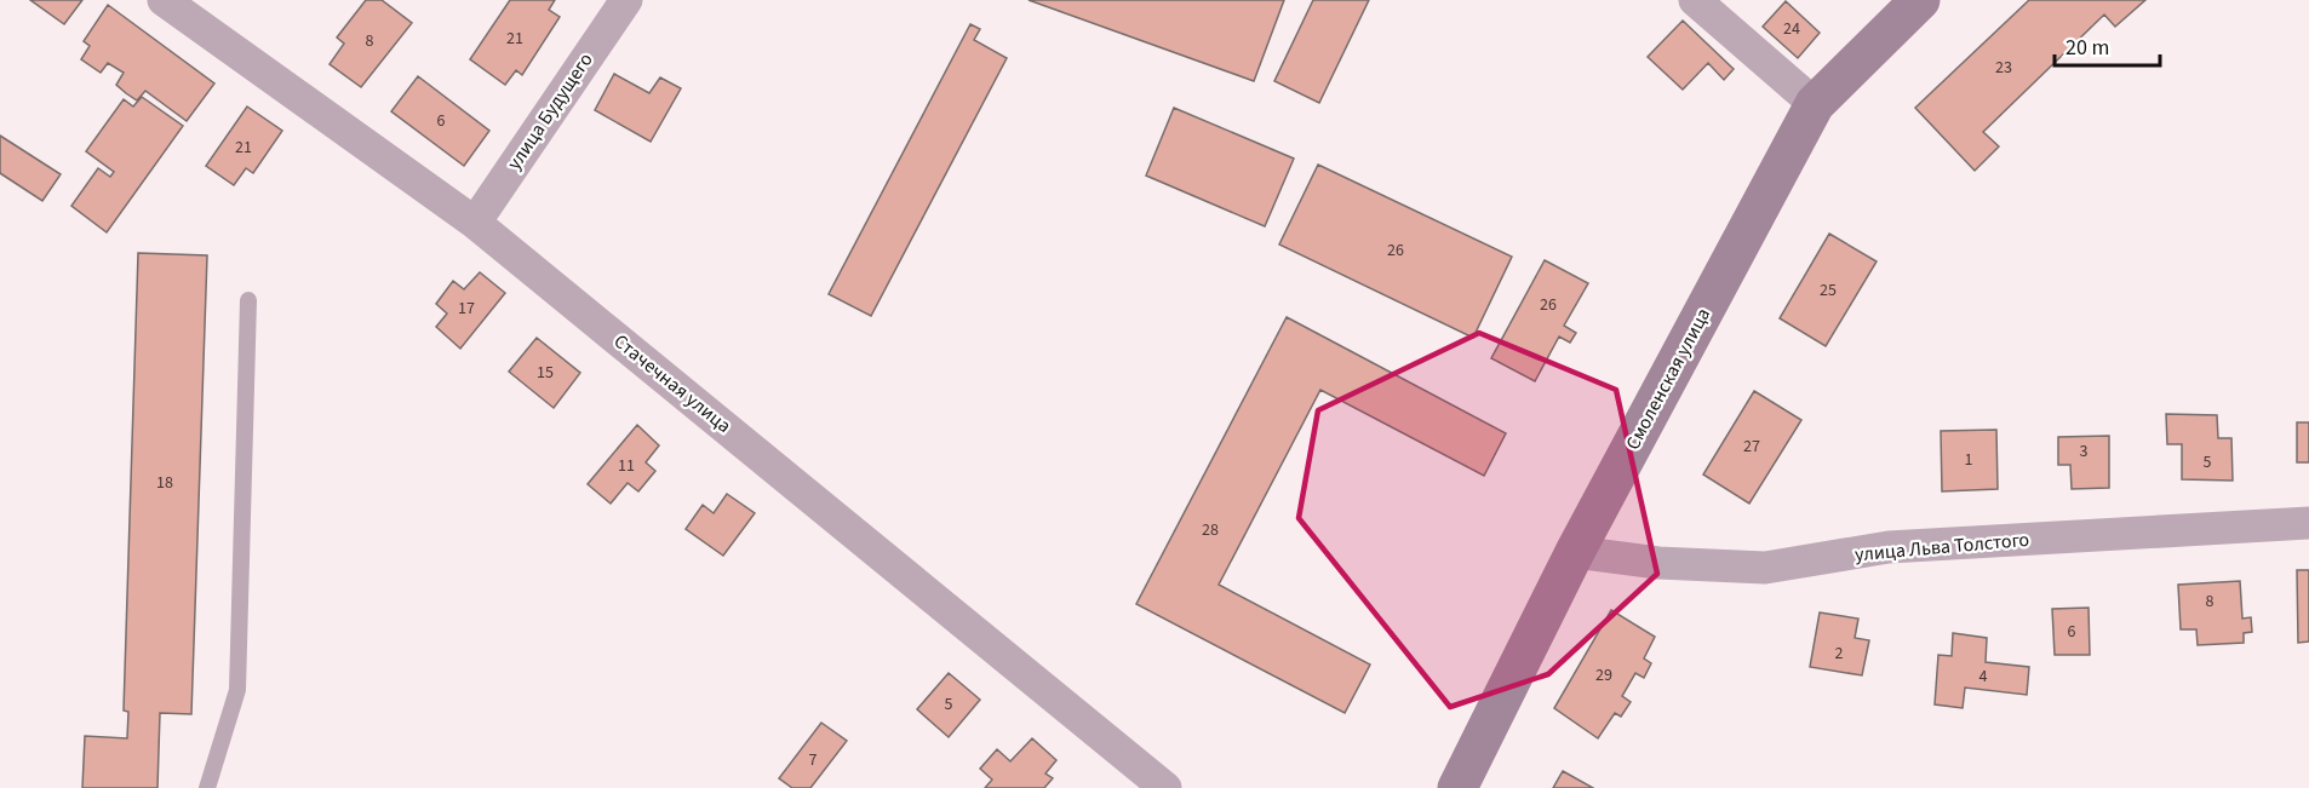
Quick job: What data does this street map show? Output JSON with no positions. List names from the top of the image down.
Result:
{
  "streets": {
    "main road": ["Смоленская улица"],
    "street": ["улица Будущего", "Стачечная улица", "улица Льва Толстого"]
  },
  "crossings": [
    ["улица Будущего", "Стачечная улица"],
    ["Смоленская улица", "улица Льва Толстого"]
  ],
  "house_numbers": [
    "24",
    "21",
    "8",
    "23",
    "6",
    "21",
    "26",
    "25",
    "26",
    "17",
    "15",
    "27",
    "3",
    "1",
    "5",
    "11",
    "18",
    "28",
    "8",
    "6",
    "2",
    "29",
    "4",
    "5",
    "7"
  ],
  "scale_bar": "20 m"
}
